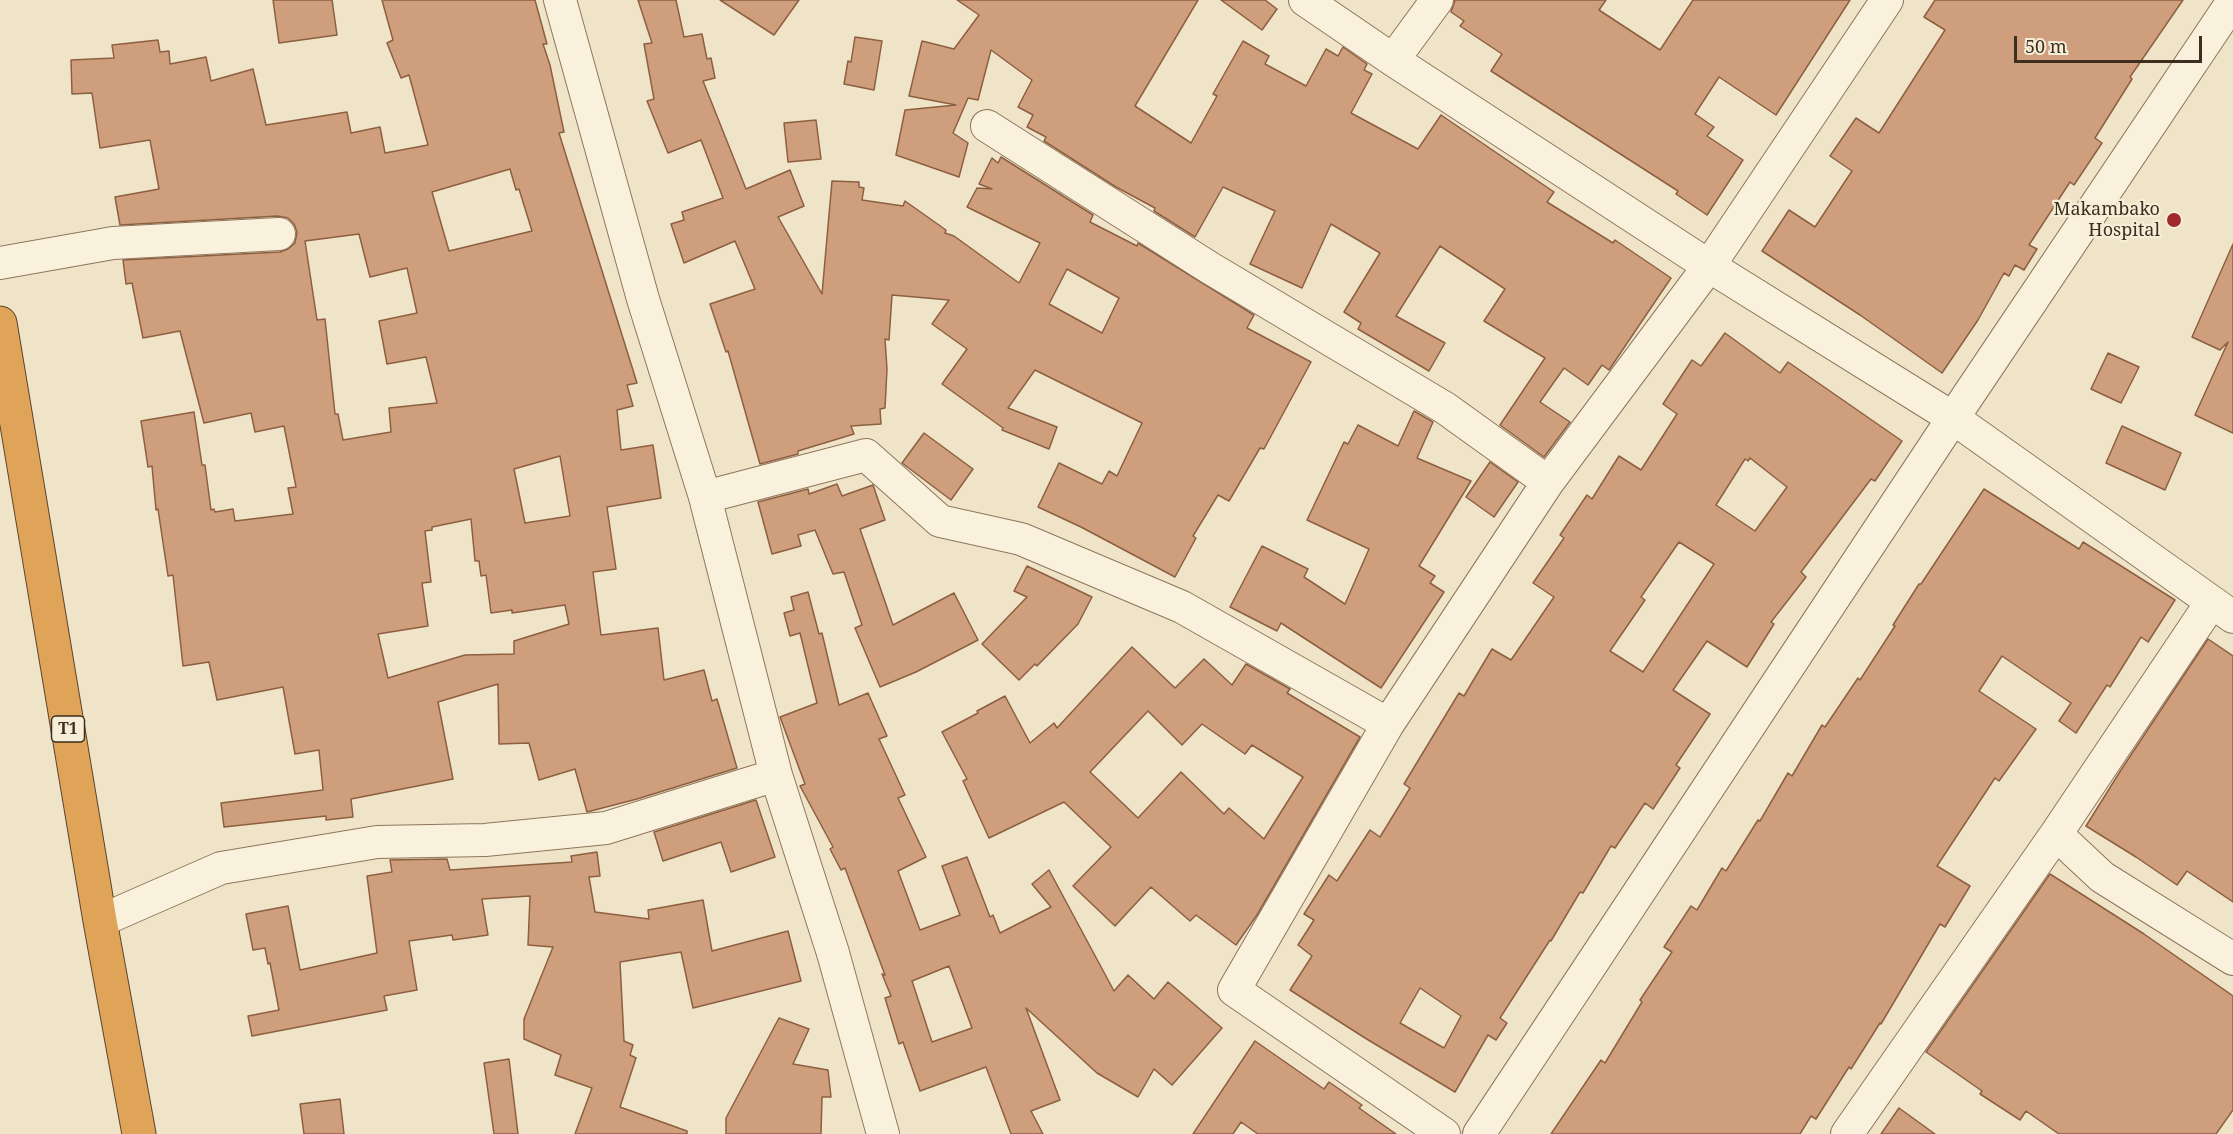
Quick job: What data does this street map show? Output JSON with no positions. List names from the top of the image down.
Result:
{
  "streets": {
    "highway": ["T1"]
  },
  "places": ["Makambako Hospital"],
  "scale_bar": "50 m"
}
